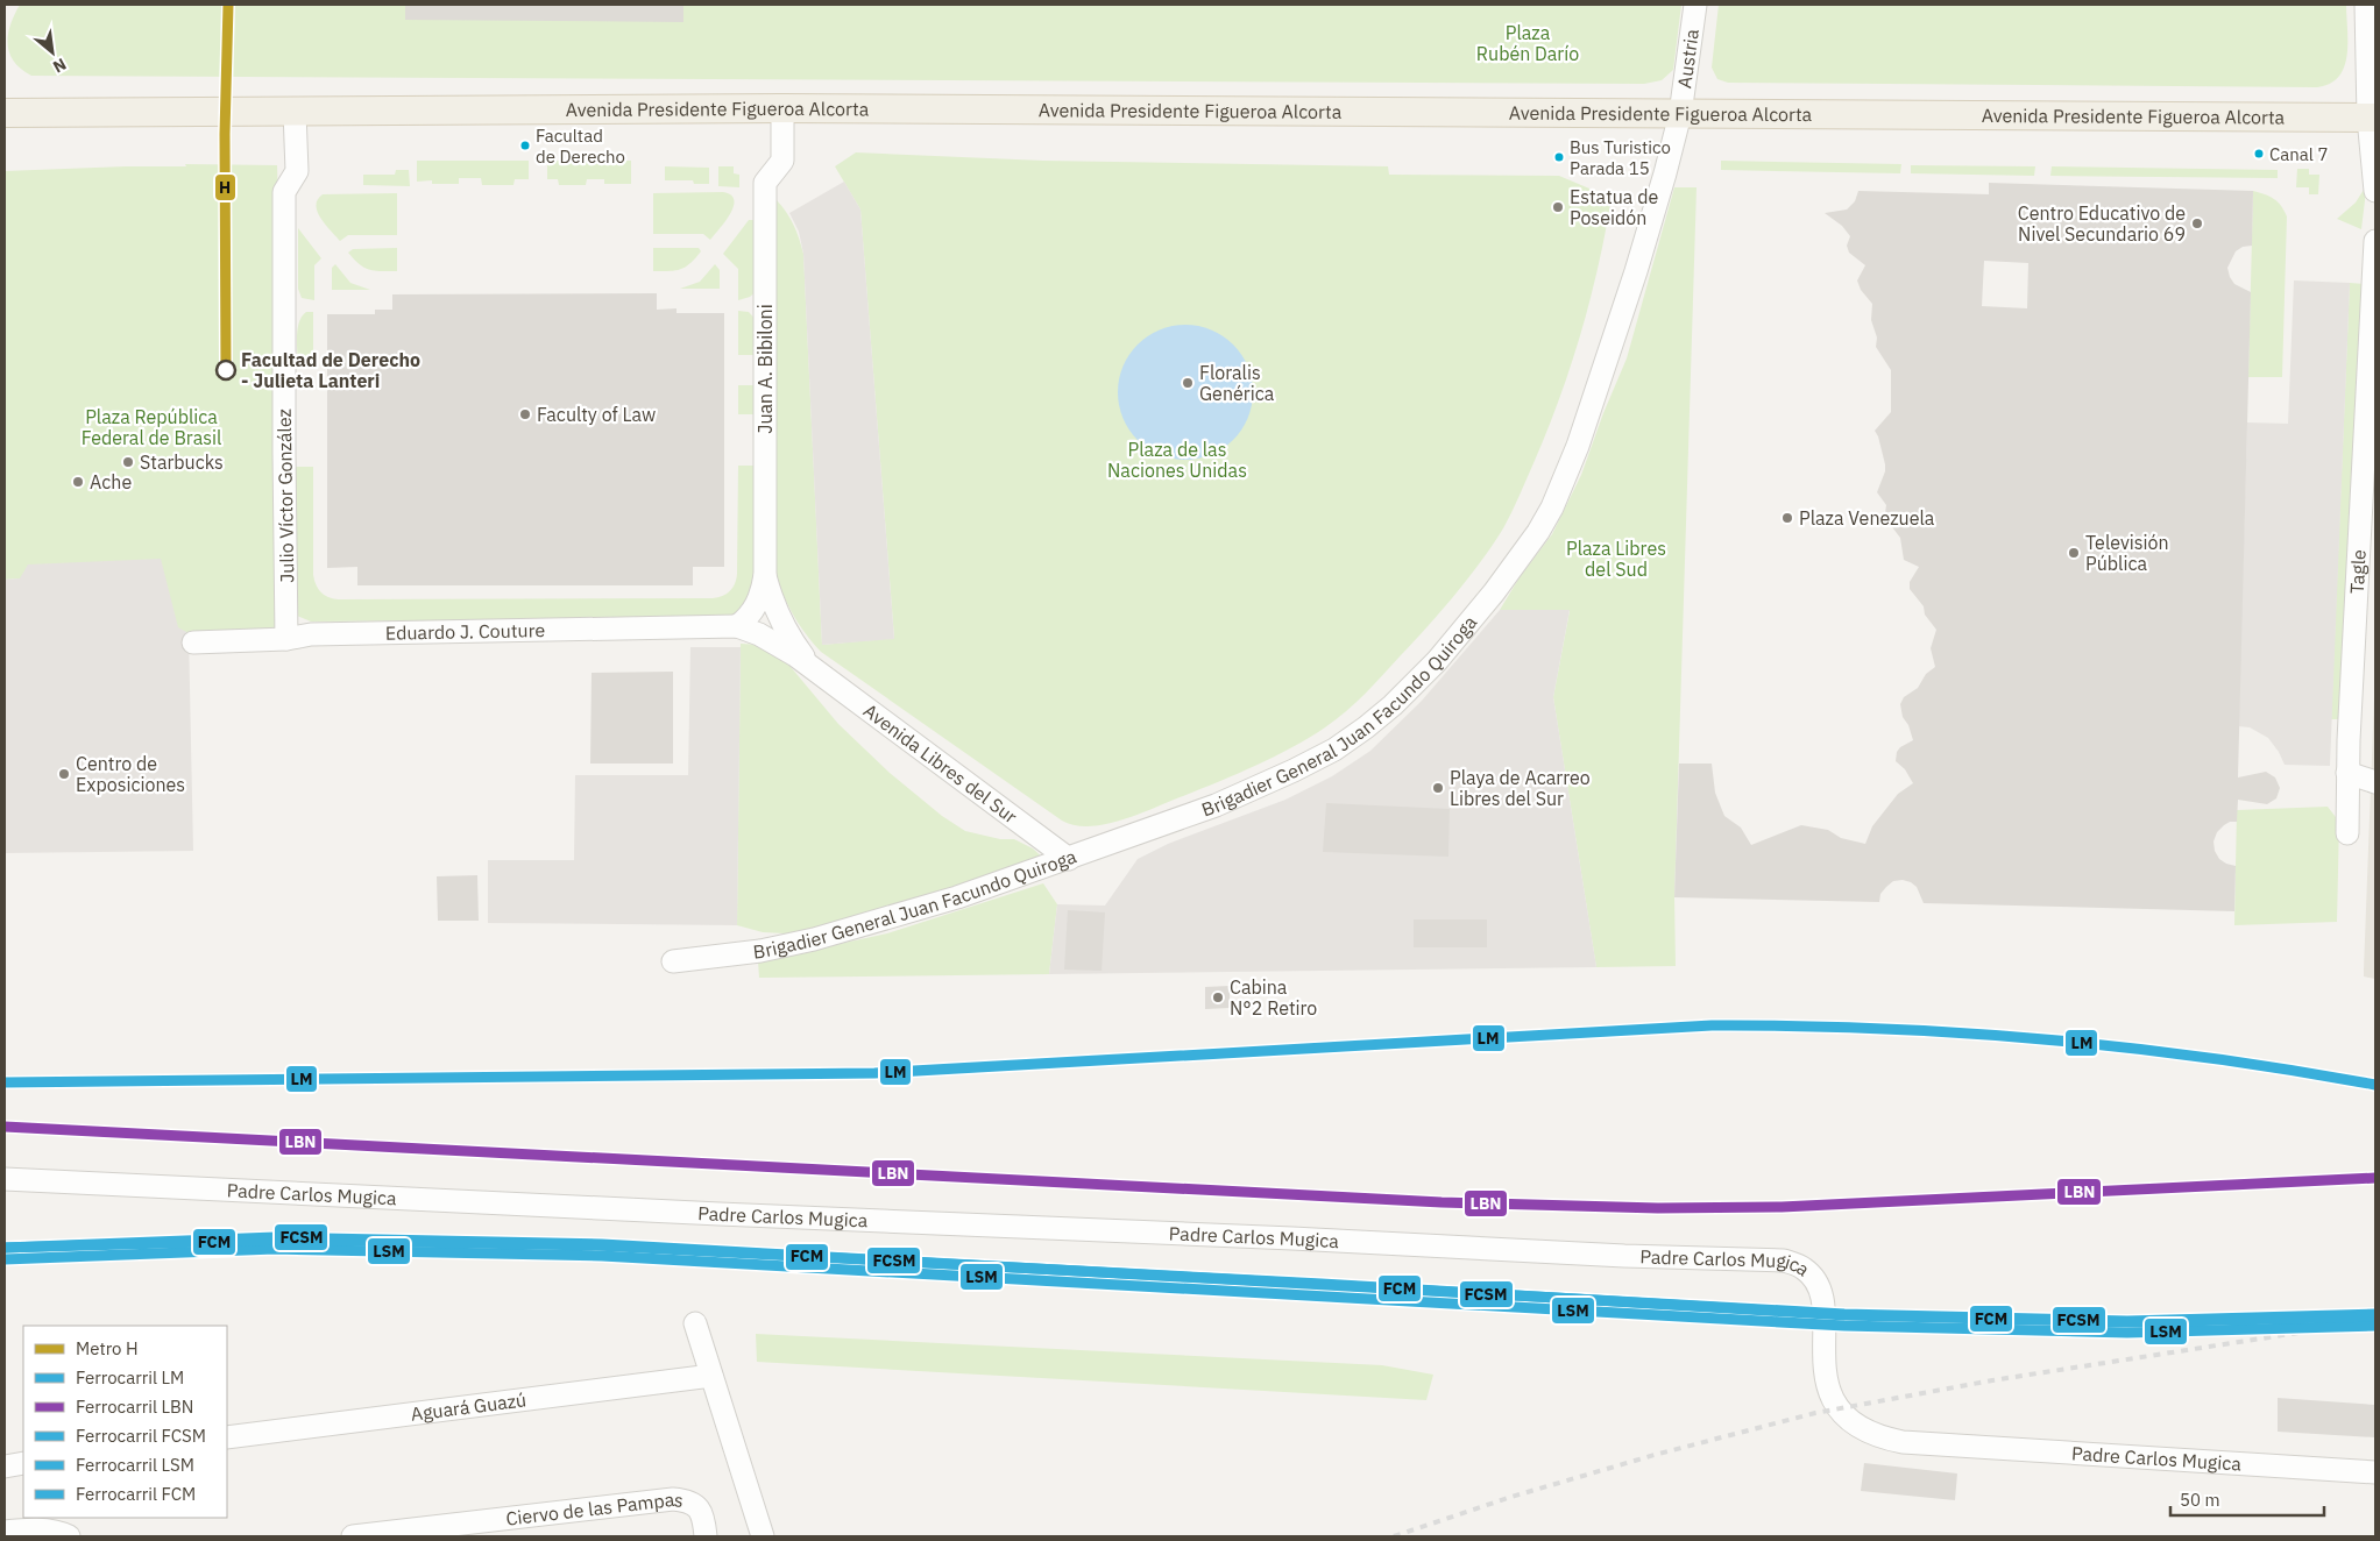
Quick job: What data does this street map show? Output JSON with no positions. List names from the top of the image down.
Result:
{
  "streets": {
    "main road": ["Avenida Presidente Figueroa Alcorta"],
    "street": [
      "Austria",
      "Juan A. Bibiloni",
      "Julio Víctor González",
      "Tagle",
      "Eduardo J. Couture",
      "Brigadier General Juan Facundo Quiroga",
      "Avenida Libres del Sur",
      "Padre Carlos Mugica",
      "Aguará Guazú",
      "Ciervo de las Pampas"
    ]
  },
  "crossings": [
    ["Austria", "Avenida Presidente Figueroa Alcorta"],
    ["Austria", "Brigadier General Juan Facundo Quiroga"],
    ["Avenida Presidente Figueroa Alcorta", "Juan A. Bibiloni"],
    ["Avenida Presidente Figueroa Alcorta", "Julio Víctor González"],
    ["Avenida Presidente Figueroa Alcorta", "Brigadier General Juan Facundo Quiroga"],
    ["Juan A. Bibiloni", "Eduardo J. Couture"],
    ["Juan A. Bibiloni", "Avenida Libres del Sur"],
    ["Julio Víctor González", "Eduardo J. Couture"],
    ["Eduardo J. Couture", "Avenida Libres del Sur"],
    ["Brigadier General Juan Facundo Quiroga", "Avenida Libres del Sur"]
  ],
  "parks": [
    "Plaza Rubén Darío",
    "Plaza República Federal de Brasil",
    "Plaza de las Naciones Unidas",
    "Plaza Libres del Sud"
  ],
  "places": [
    "Facultad de Derecho",
    "Canal 7",
    "Bus Turistico Parada 15",
    "Estatua de Poseidón",
    "Centro Educativo de Nivel Secundario 69",
    "Facultad de Derecho - Julieta Lanteri",
    "Floralis Genérica",
    "Faculty of Law",
    "Starbucks",
    "Ache",
    "Plaza Venezuela",
    "Televisión Pública",
    "Centro de Exposiciones",
    "Playa de Acarreo Libres del Sur",
    "Cabina N°2 Retiro"
  ],
  "lines": [
    "metro line H",
    "rail line LM",
    "rail line LBN",
    "rail line FCSM",
    "rail line FCM",
    "rail line LSM"
  ],
  "legend": [
    "Metro H",
    "Ferrocarril LM",
    "Ferrocarril LBN",
    "Ferrocarril FCSM",
    "Ferrocarril LSM",
    "Ferrocarril FCM"
  ],
  "scale_bar": "50 m",
  "north": "bottom right"
}
